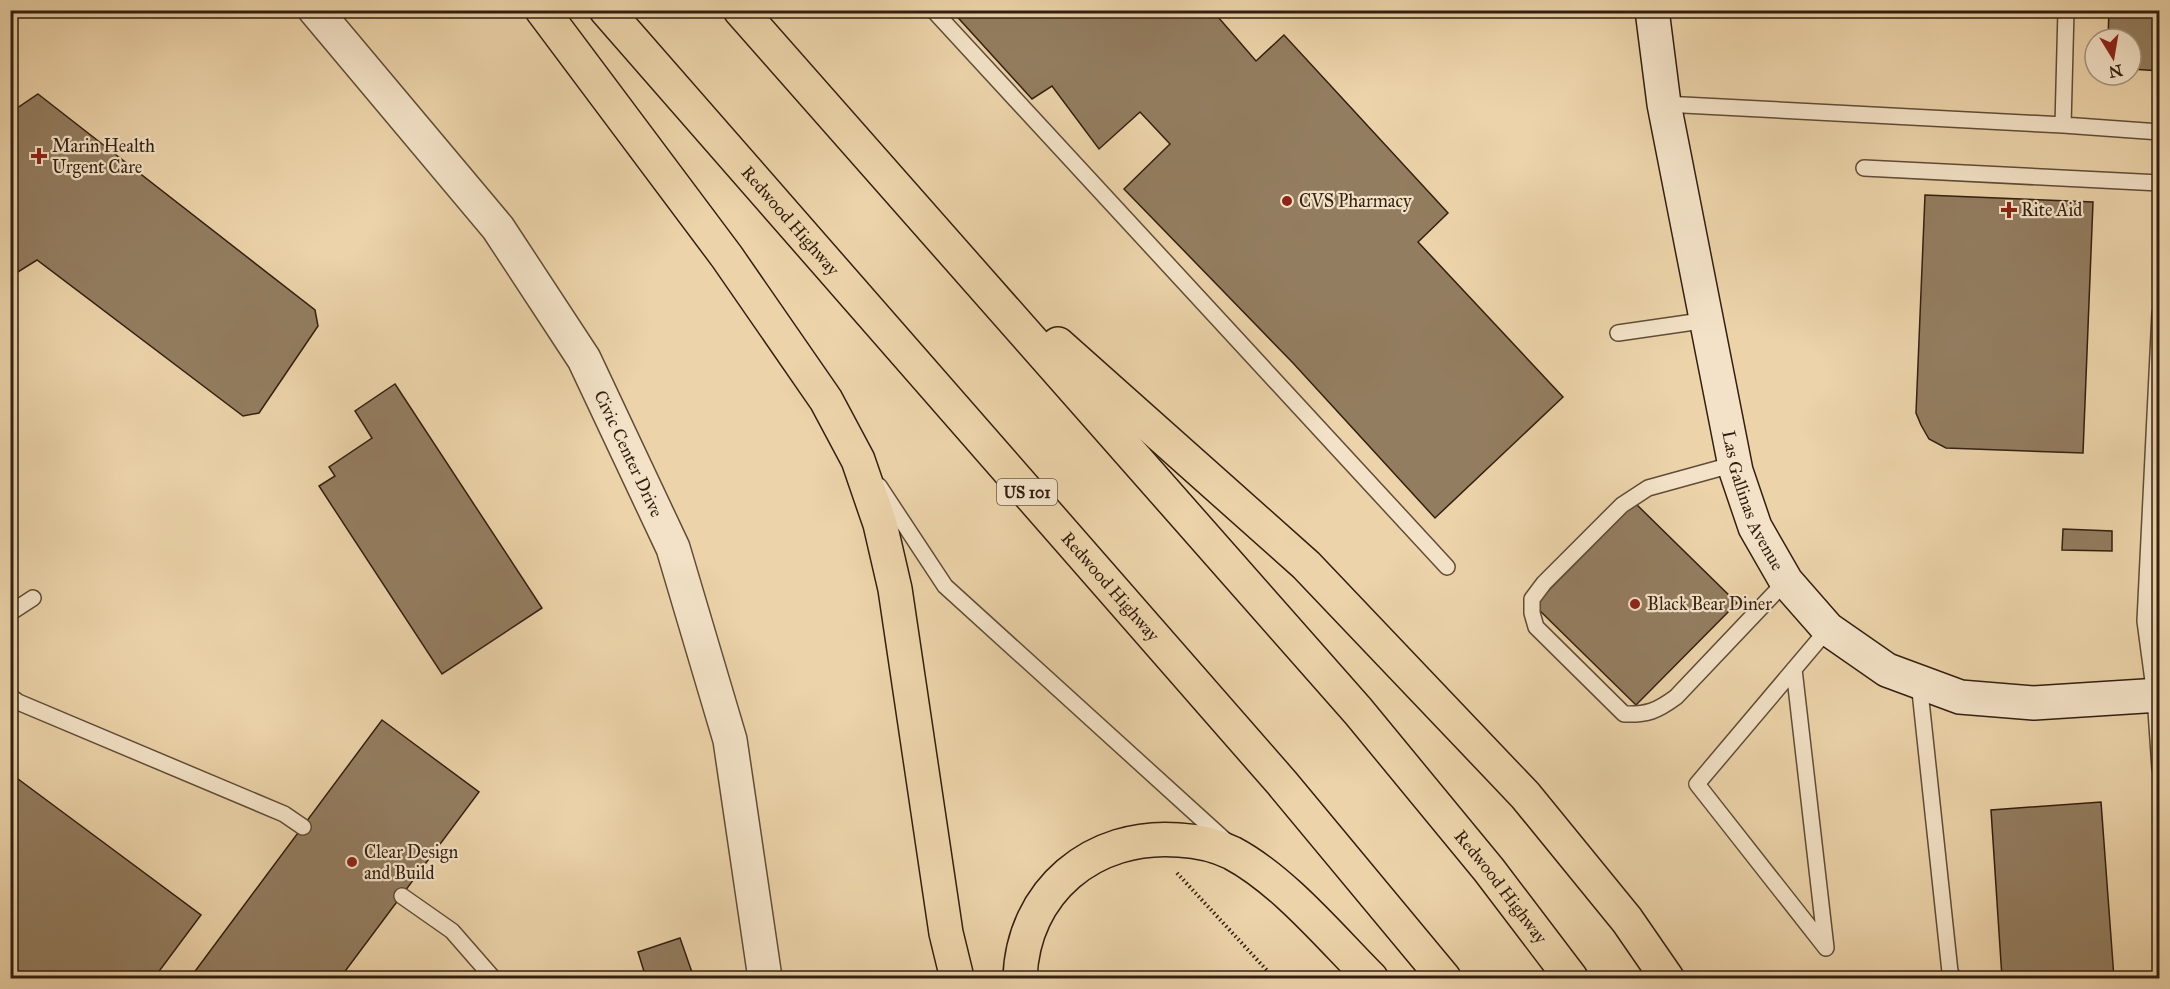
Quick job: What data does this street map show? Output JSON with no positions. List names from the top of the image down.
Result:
{
  "streets": {
    "highway": ["Redwood Highway", "US 101"],
    "street": ["Civic Center Drive", "Las Gallinas Avenue"]
  },
  "places": {
    "health": ["Marin Health Urgent Care", "Rite Aid"],
    "other": ["CVS Pharmacy", "Black Bear Diner", "Clear Design and Build"]
  },
  "north": "bottom"
}
